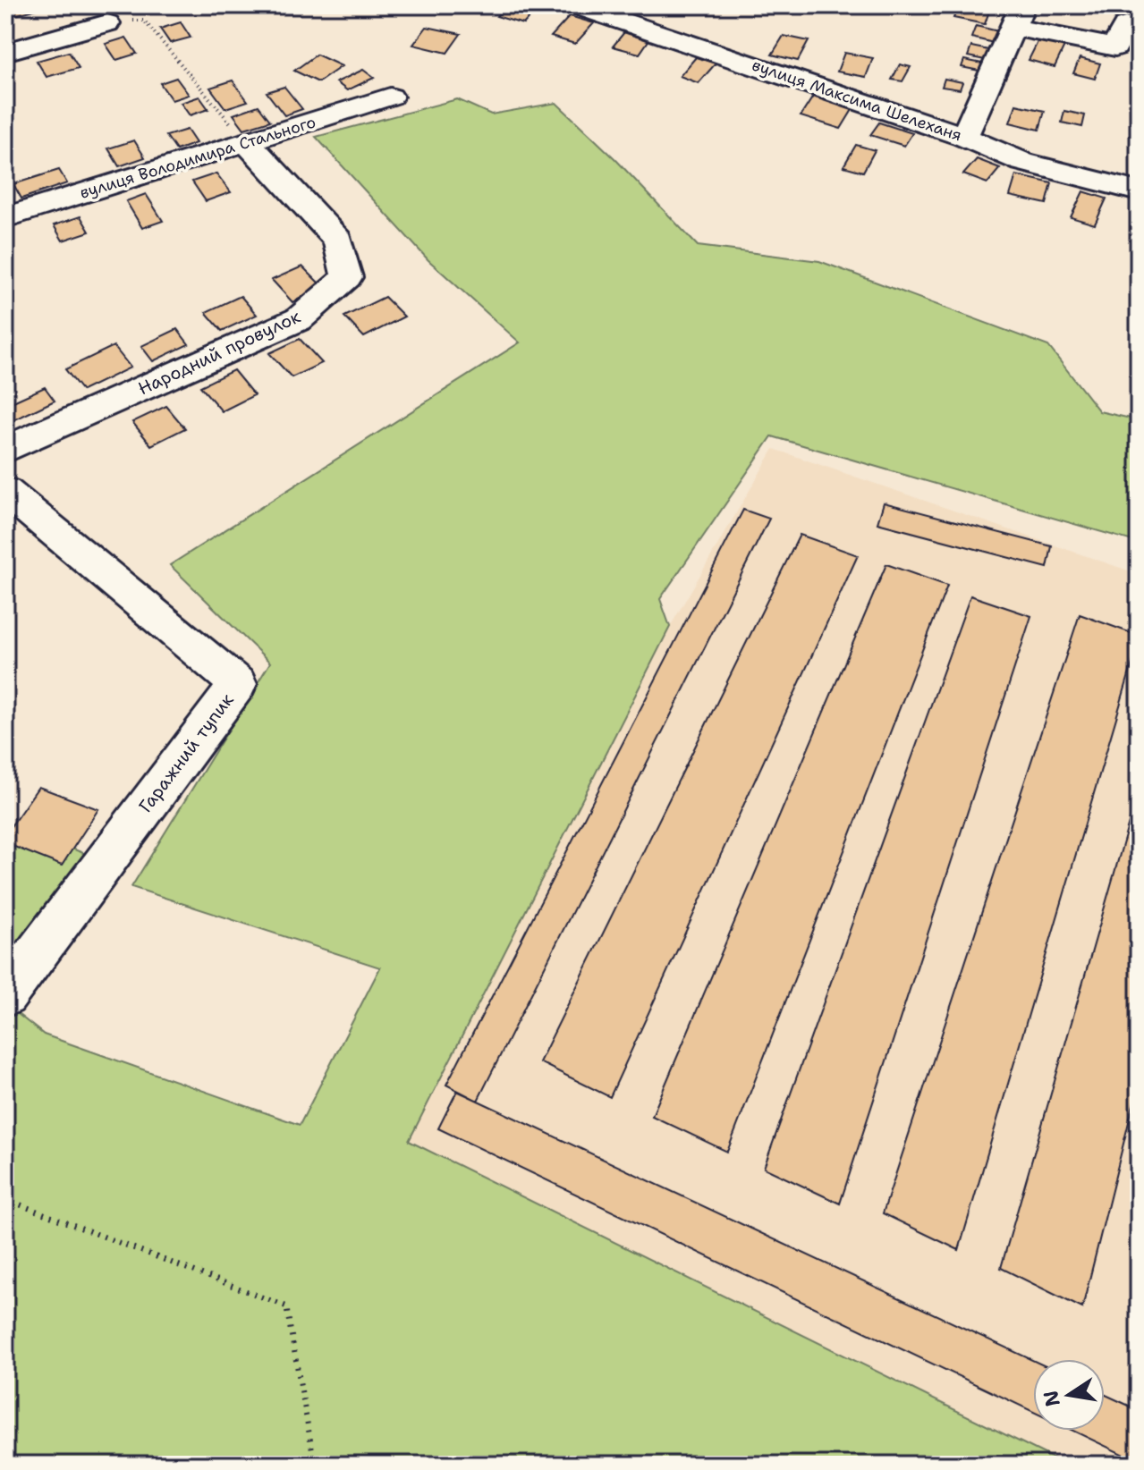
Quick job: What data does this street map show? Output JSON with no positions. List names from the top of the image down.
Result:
{
  "streets": {
    "street": [
      "вулиця Максима Шелеханя",
      "вулиця Володимира Стального",
      "Народний провулок",
      "Гаражний тупик"
    ]
  },
  "crossings": [
    ["вулиця Володимира Стального", "Народний провулок"]
  ],
  "north": "left"
}
